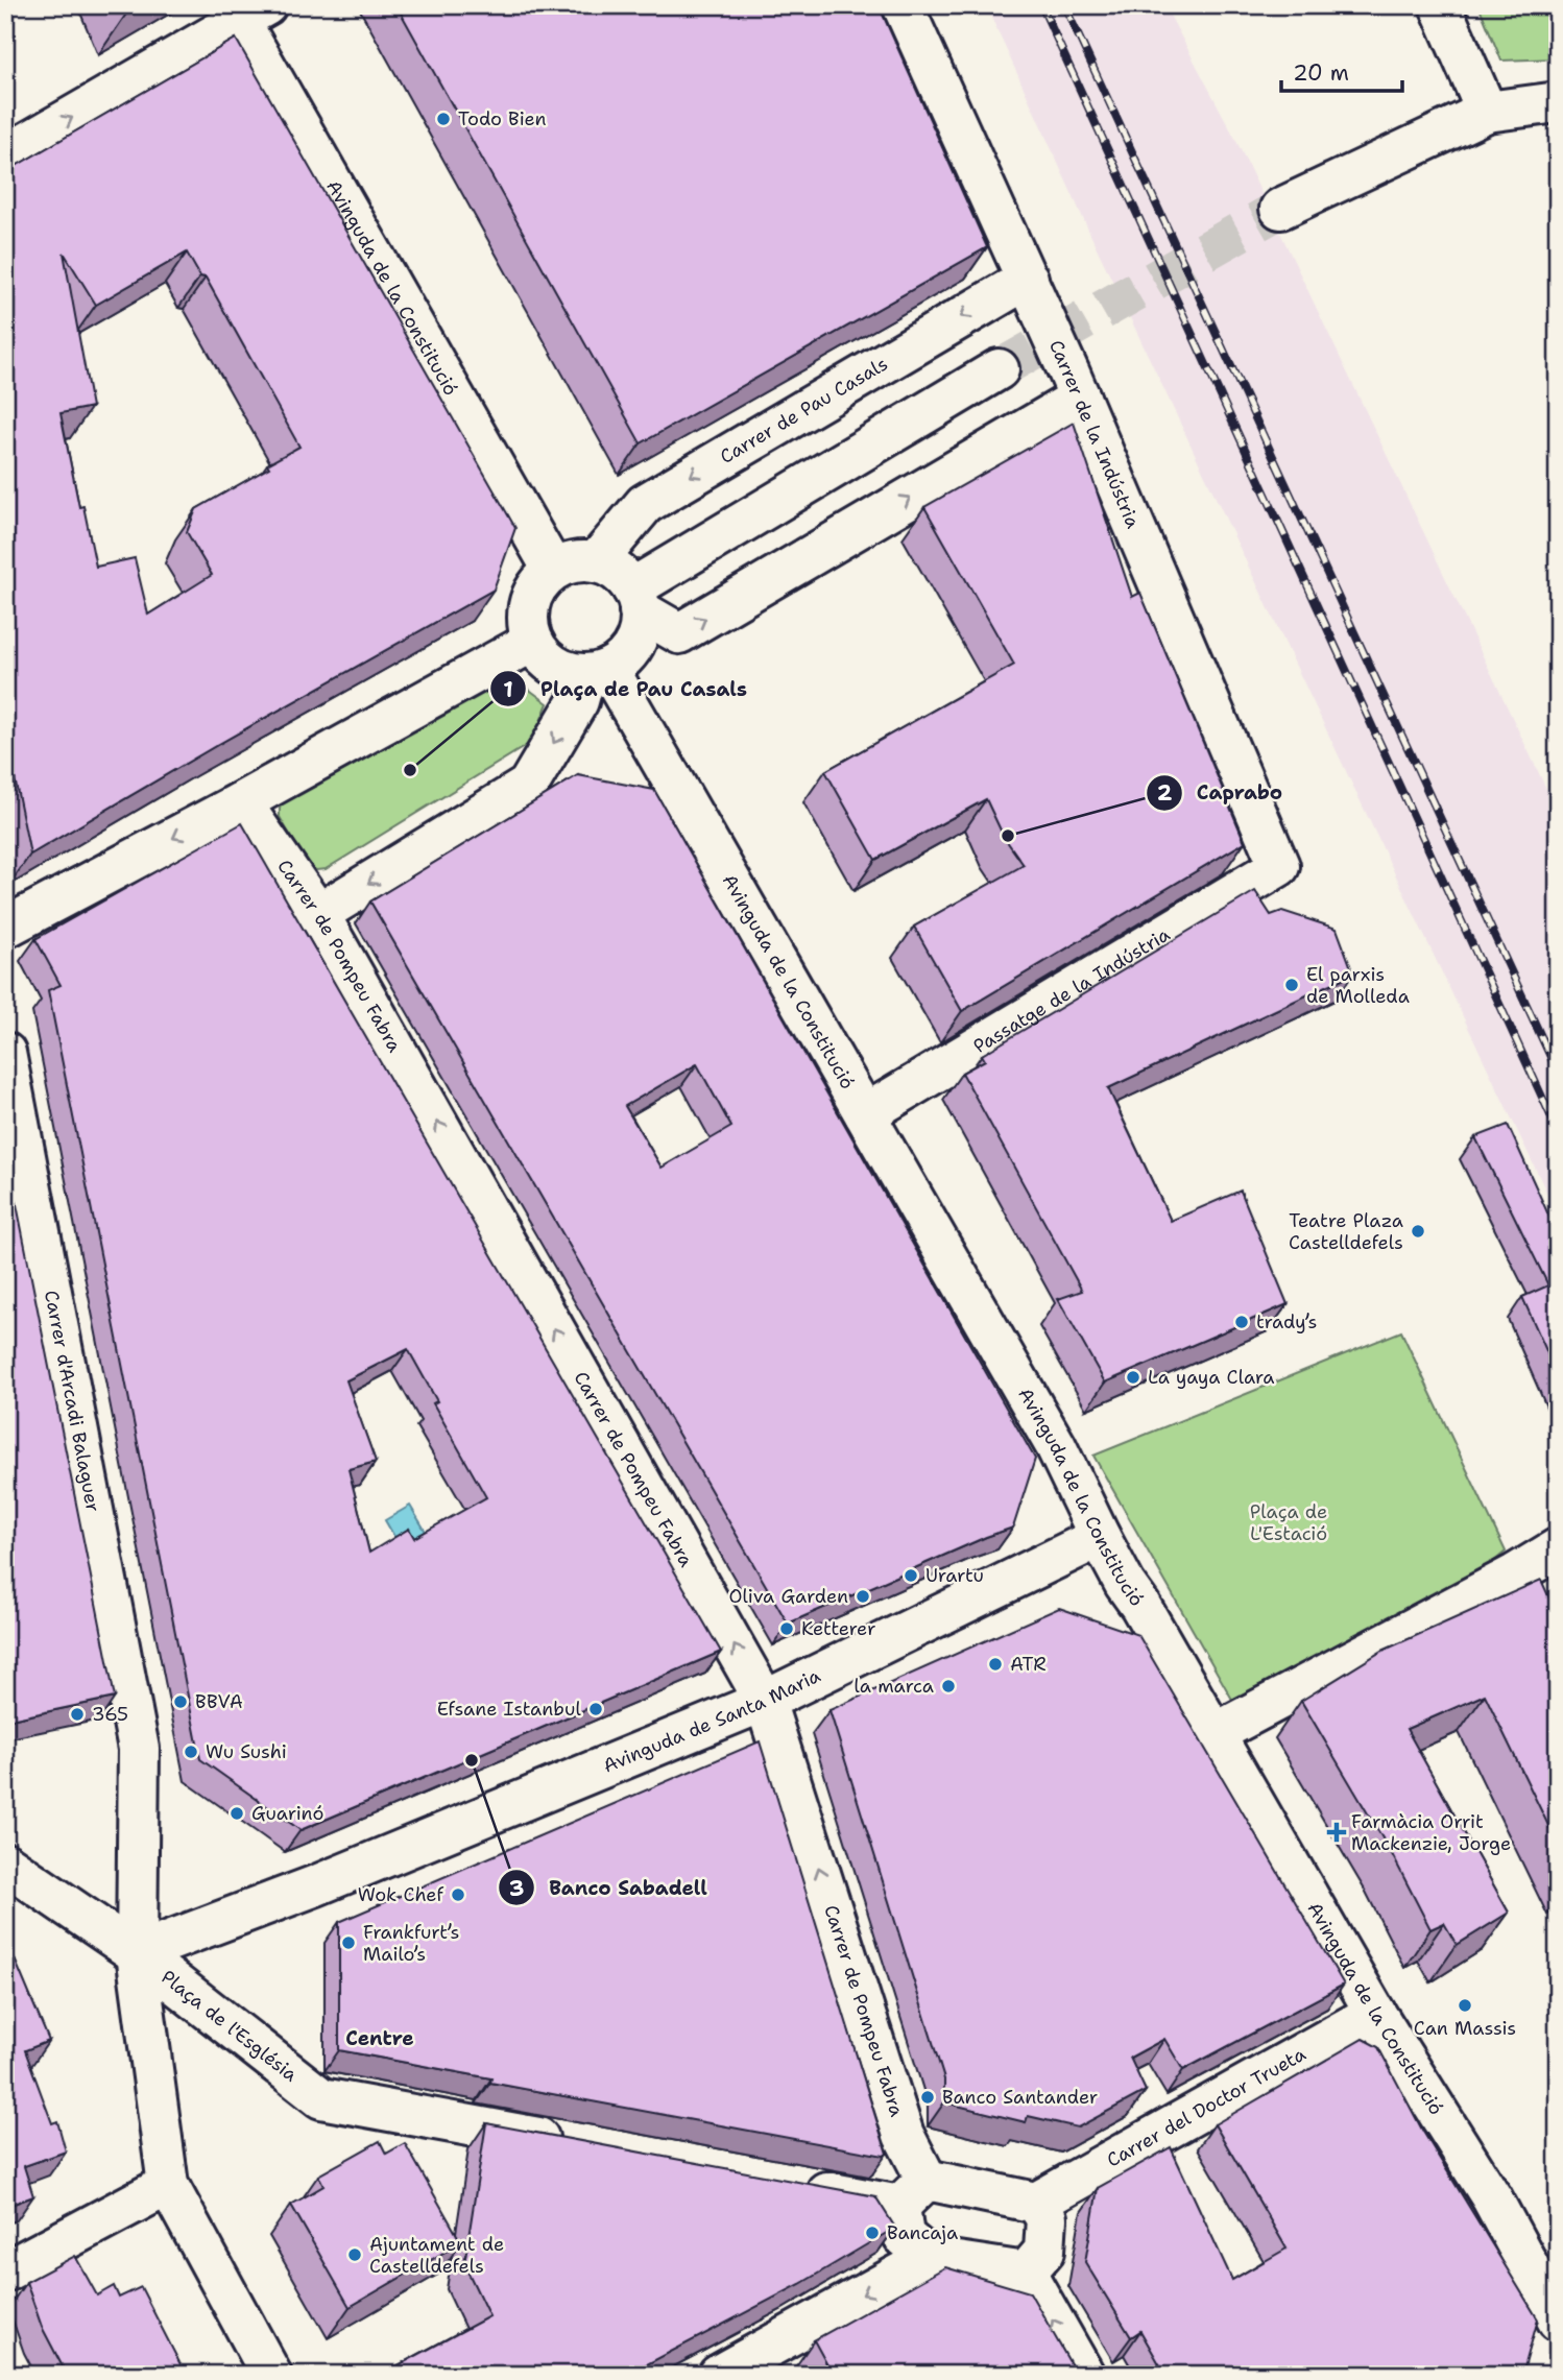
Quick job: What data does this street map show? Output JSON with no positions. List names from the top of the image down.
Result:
{
  "streets": {
    "street": [
      "Avinguda de la Constitució",
      "Carrer de Pau Casals",
      "Carrer de la Indústria",
      "Carrer de Pompeu Fabra",
      "Passatge de la Indústria",
      "Carrer d'Arcadi Balaguer",
      "Avinguda de Santa Maria",
      "Plaça de l'Església",
      "Carrer del Doctor Trueta"
    ]
  },
  "crossings": [
    ["Avinguda de la Constitució", "Carrer de Pau Casals"],
    ["Avinguda de la Constitució", "Passatge de la Indústria"],
    ["Avinguda de la Constitució", "Avinguda de Santa Maria"],
    ["Avinguda de la Constitució", "Carrer del Doctor Trueta"],
    ["Carrer de Pau Casals", "Carrer de la Indústria"],
    ["Carrer de la Indústria", "Passatge de la Indústria"],
    ["Carrer de Pompeu Fabra", "Avinguda de Santa Maria"],
    ["Carrer d'Arcadi Balaguer", "Plaça de l'Església"],
    ["Avinguda de Santa Maria", "Plaça de l'Església"]
  ],
  "one_way": ["Carrer de Pompeu Fabra"],
  "districts": ["Centre"],
  "parks": ["Plaça de L'Estació"],
  "places": {
    "other": [
      "Todo Bien",
      "Plaça de Pau Casals",
      "Caprabo",
      "El parxis de Molleda",
      "Teatre Plaza Castelldefels",
      "trady’s",
      "La yaya Clara",
      "Urartu",
      "Oliva Garden",
      "Ketterer",
      "ATR",
      "la marca",
      "BBVA",
      "Efsane Istanbul",
      "365",
      "Wu Sushi",
      "Banco Sabadell",
      "Guarinó",
      "Wok Chef",
      "Frankfurt’s Mailo’s",
      "Can Massis",
      "Banco Santander",
      "Bancaja",
      "Ajuntament de Castelldefels"
    ],
    "health": ["Farmàcia Orrit Mackenzie, Jorge"]
  },
  "scale_bar": "20 m"
}
